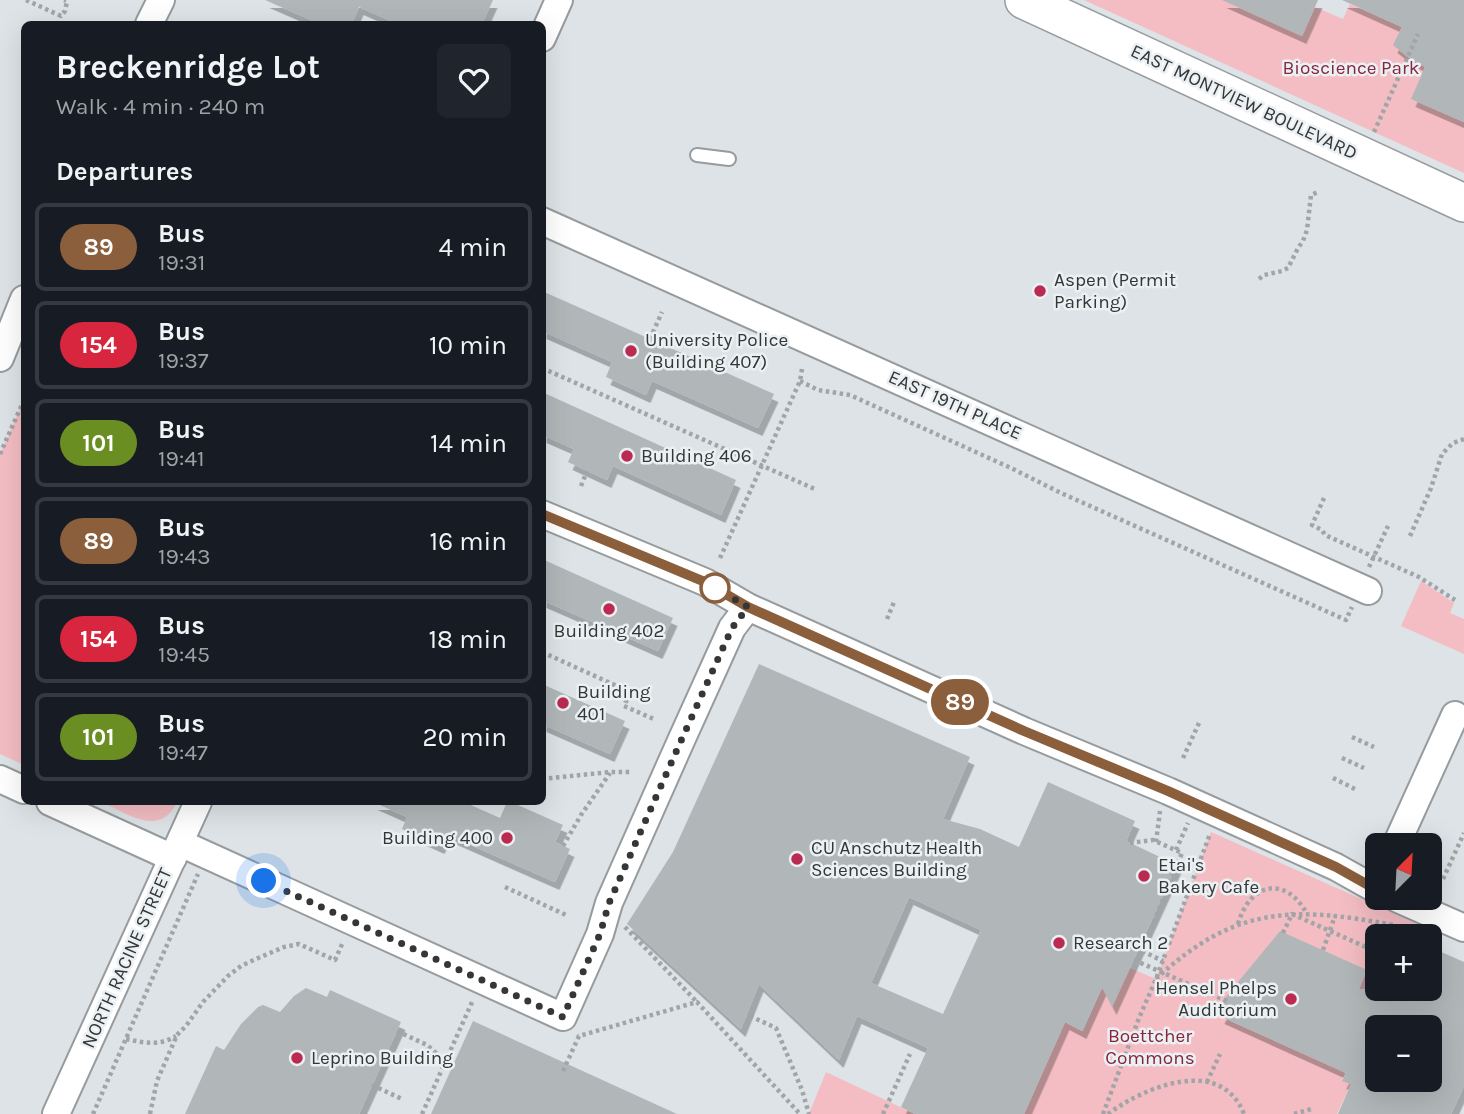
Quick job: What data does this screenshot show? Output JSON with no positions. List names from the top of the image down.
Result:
{
  "streets": {
    "street": ["EAST MONTVIEW BOULEVARD", "EAST 19TH PLACE", "NORTH RACINE STREET"]
  },
  "parks": ["Bioscience Park", "Boettcher Commons"],
  "places": [
    "Aspen (Permit Parking)",
    "University Police (Building 407)",
    "Building 406",
    "Building 402",
    "Building 401",
    "Building 400",
    "CU Anschutz Health Sciences Building",
    "Etai's Bakery Cafe",
    "Research 2",
    "Hensel Phelps Auditorium",
    "Leprino Building"
  ],
  "lines": ["bus line 89"],
  "north": "top right",
  "page": {
    "on_map": "89",
    "heading": [
      ["Breckenridge Lot", "Walk · 4 min · 240 m"],
      "Departures"
    ],
    "list": [
      {
        "mark": "89",
        "name": "Bus",
        "note": "19:31",
        "value": "4 min"
      },
      {
        "mark": "154",
        "name": "Bus",
        "note": "19:37",
        "value": "10 min"
      },
      {
        "mark": "101",
        "name": "Bus",
        "note": "19:41",
        "value": "14 min"
      },
      {
        "mark": "89",
        "name": "Bus",
        "note": "19:43",
        "value": "16 min"
      },
      {
        "mark": "154",
        "name": "Bus",
        "note": "19:45",
        "value": "18 min"
      },
      {
        "mark": "101",
        "name": "Bus",
        "note": "19:47",
        "value": "20 min"
      }
    ],
    "map_buttons": ["+", "−"]
  }
}
